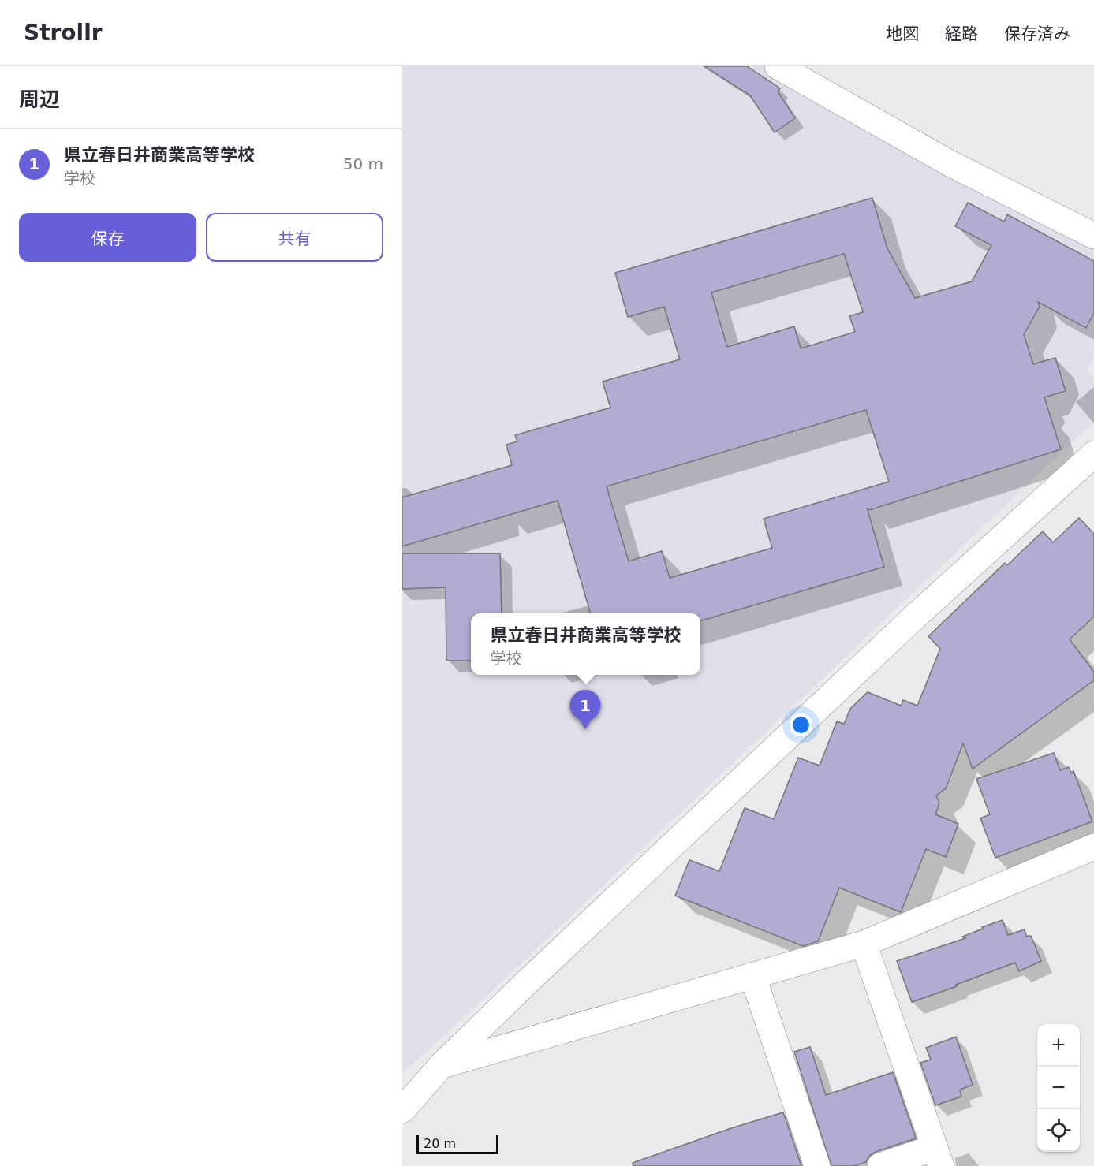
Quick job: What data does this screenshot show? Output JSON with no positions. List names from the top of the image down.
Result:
{
  "scale_bar": "20 m",
  "page": {
    "header": "Strollr",
    "nav": ["地図", "経路", "保存済み"],
    "heading": "周辺",
    "list": [
      {
        "mark": "1",
        "name": "県立春日井商業高等学校",
        "note": "学校",
        "value": "50 m"
      }
    ],
    "buttons": ["保存", "共有"],
    "popup": ["県立春日井商業高等学校", "学校"],
    "pins": "1",
    "map_buttons": ["+", "−"],
    "scale": "20 m"
  }
}
